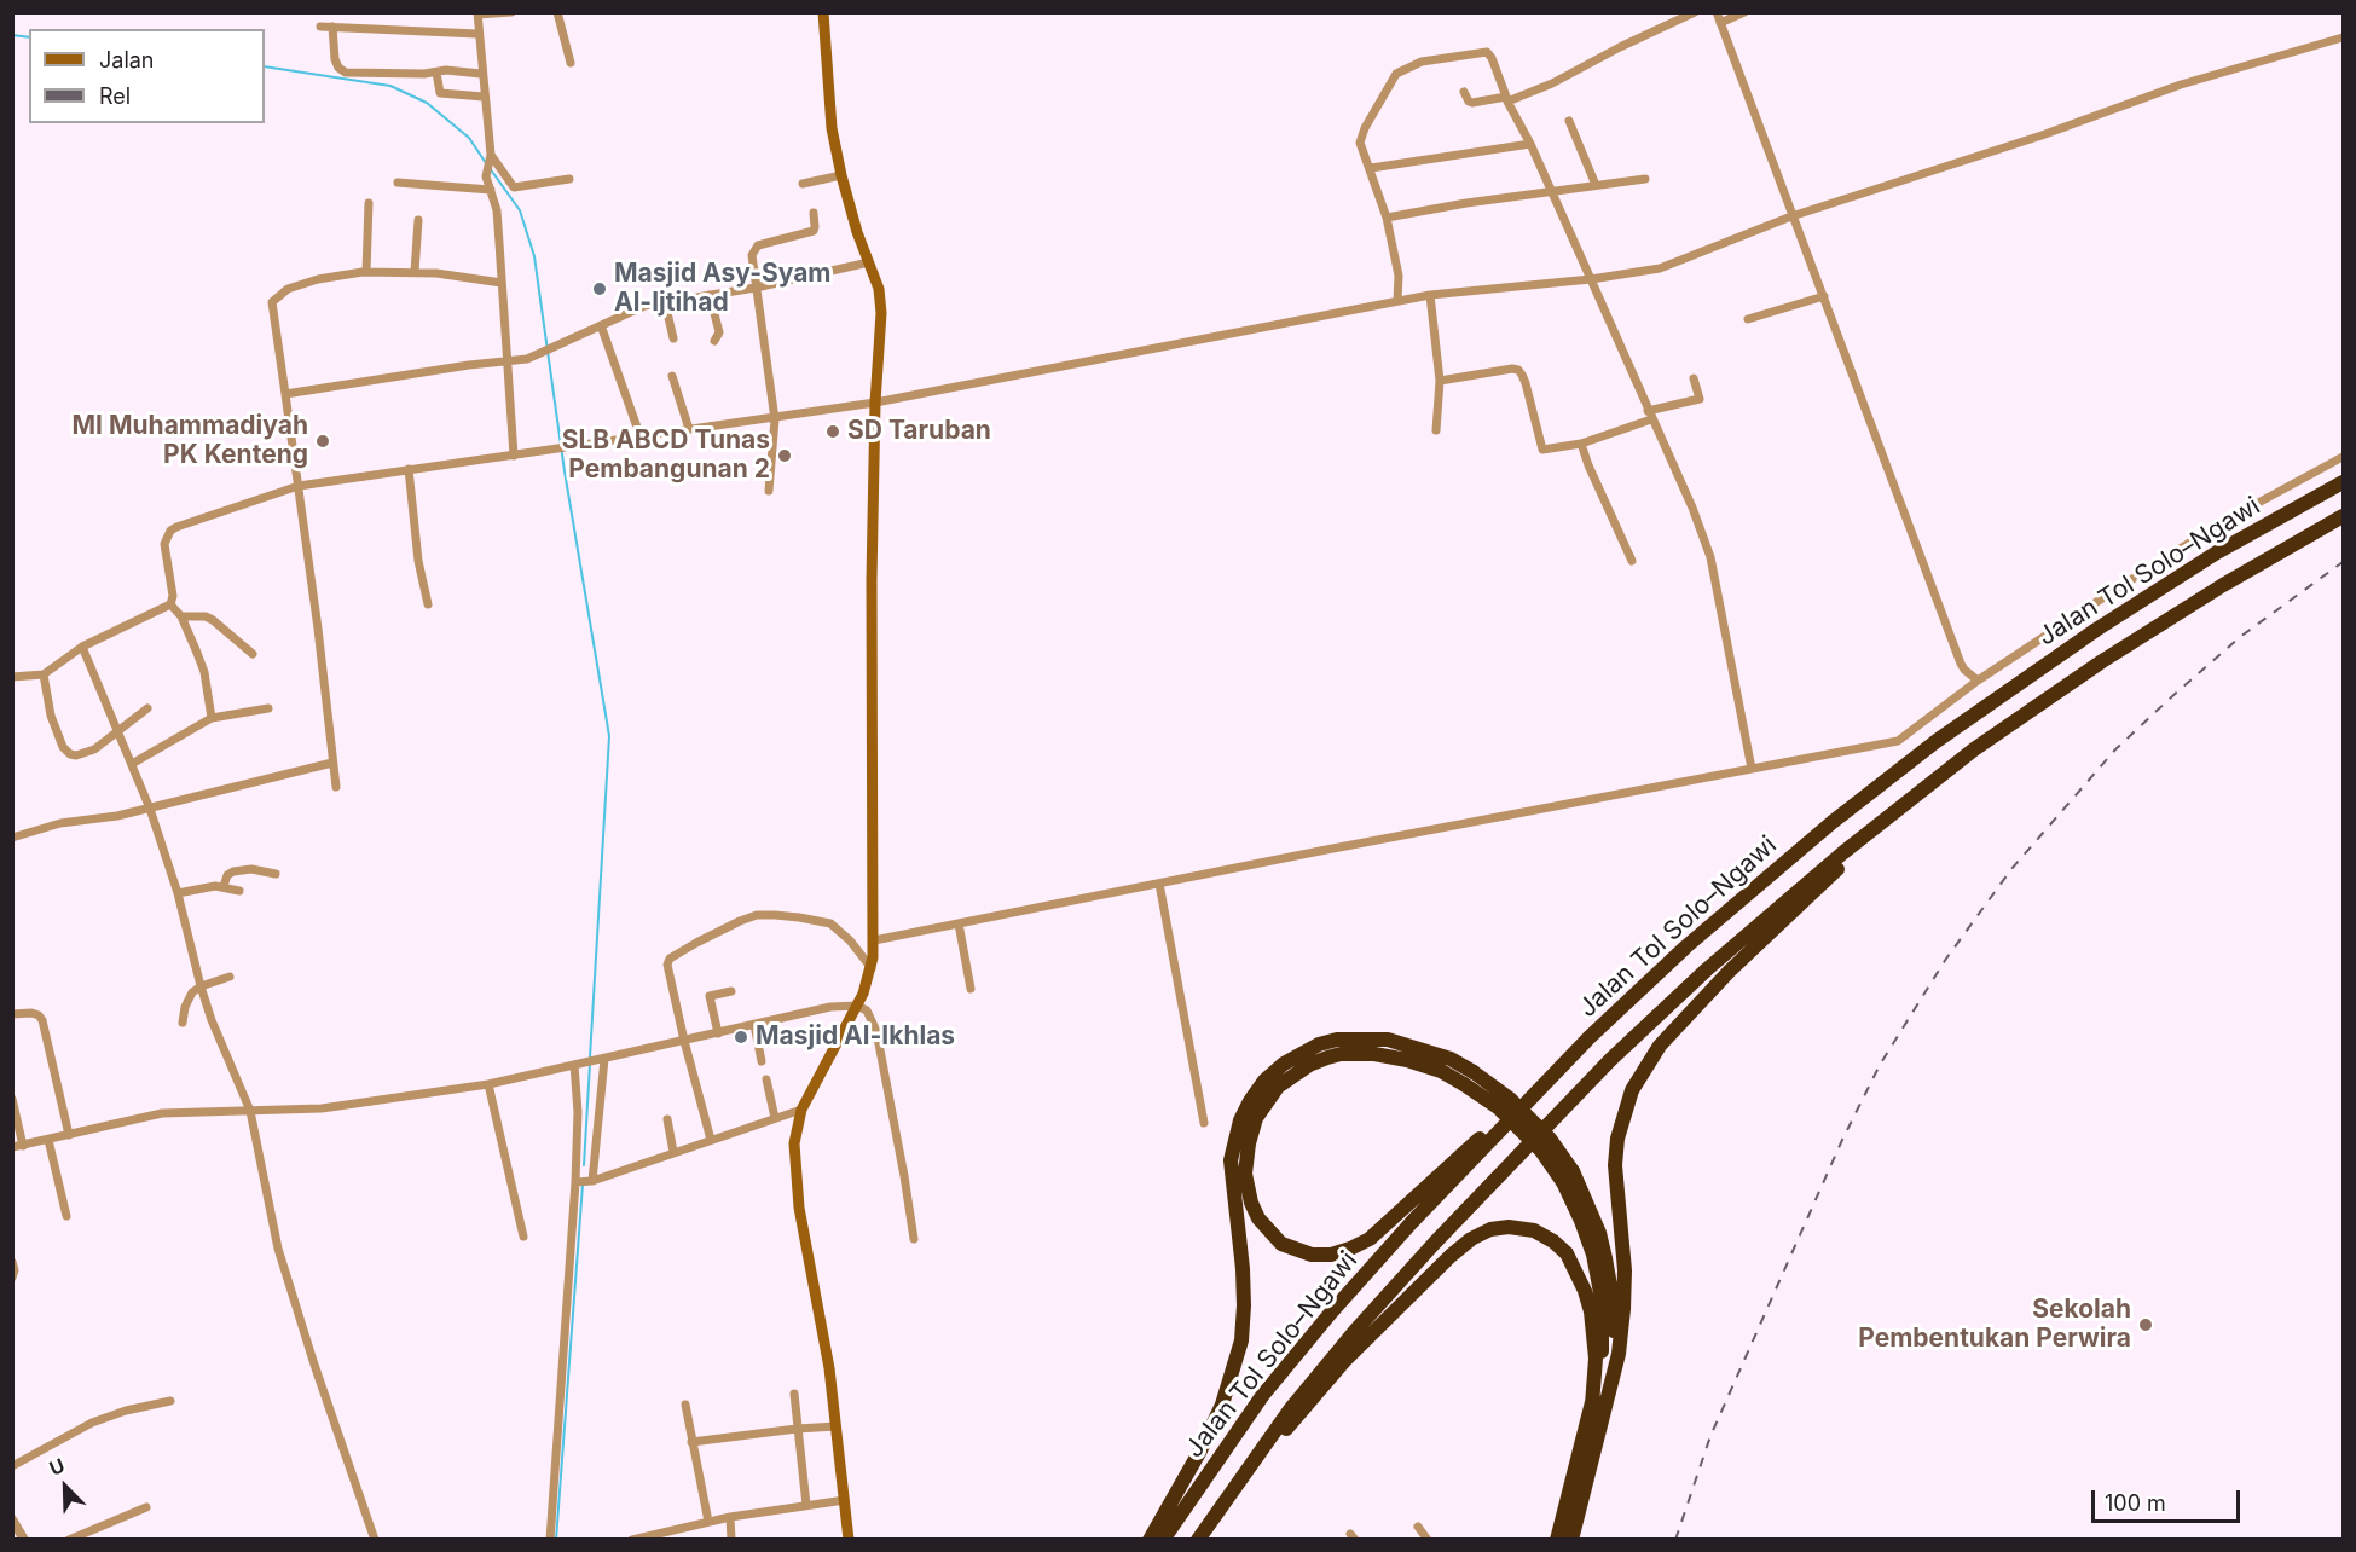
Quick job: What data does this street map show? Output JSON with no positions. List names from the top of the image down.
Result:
{
  "streets": {
    "highway": ["Jalan Tol Solo–Ngawi"]
  },
  "places": [
    "Masjid Asy-Syam Al-Ijtihad",
    "SD Taruban",
    "MI Muhammadiyah PK Kenteng",
    "SLB ABCD Tunas Pembangunan 2",
    "Masjid Al-Ikhlas",
    "Sekolah Pembentukan Perwira"
  ],
  "legend": ["Jalan", "Rel"],
  "scale_bar": "100 m",
  "north": "top left"
}
